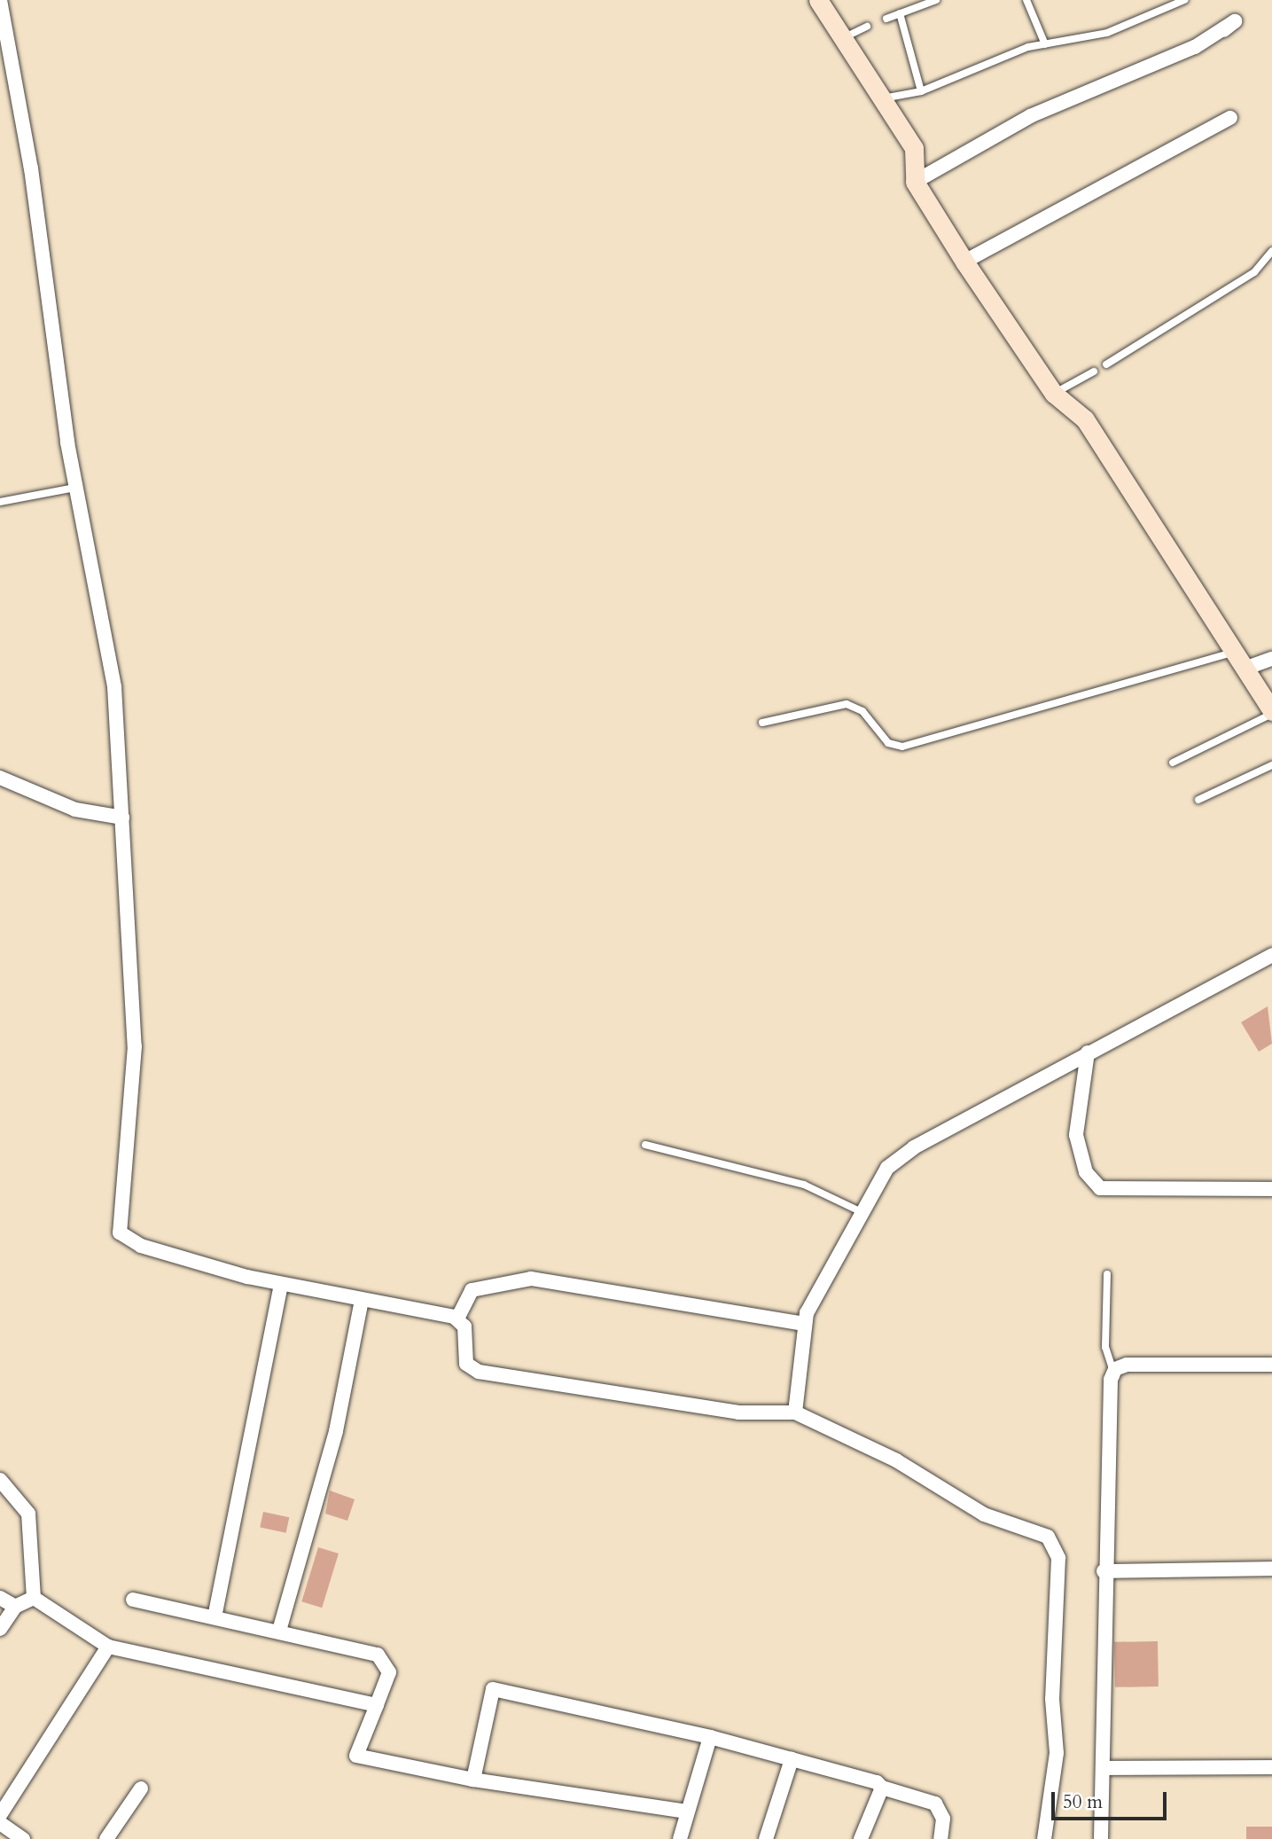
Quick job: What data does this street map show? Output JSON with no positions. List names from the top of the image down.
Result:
{
  "scale_bar": "50 m"
}
